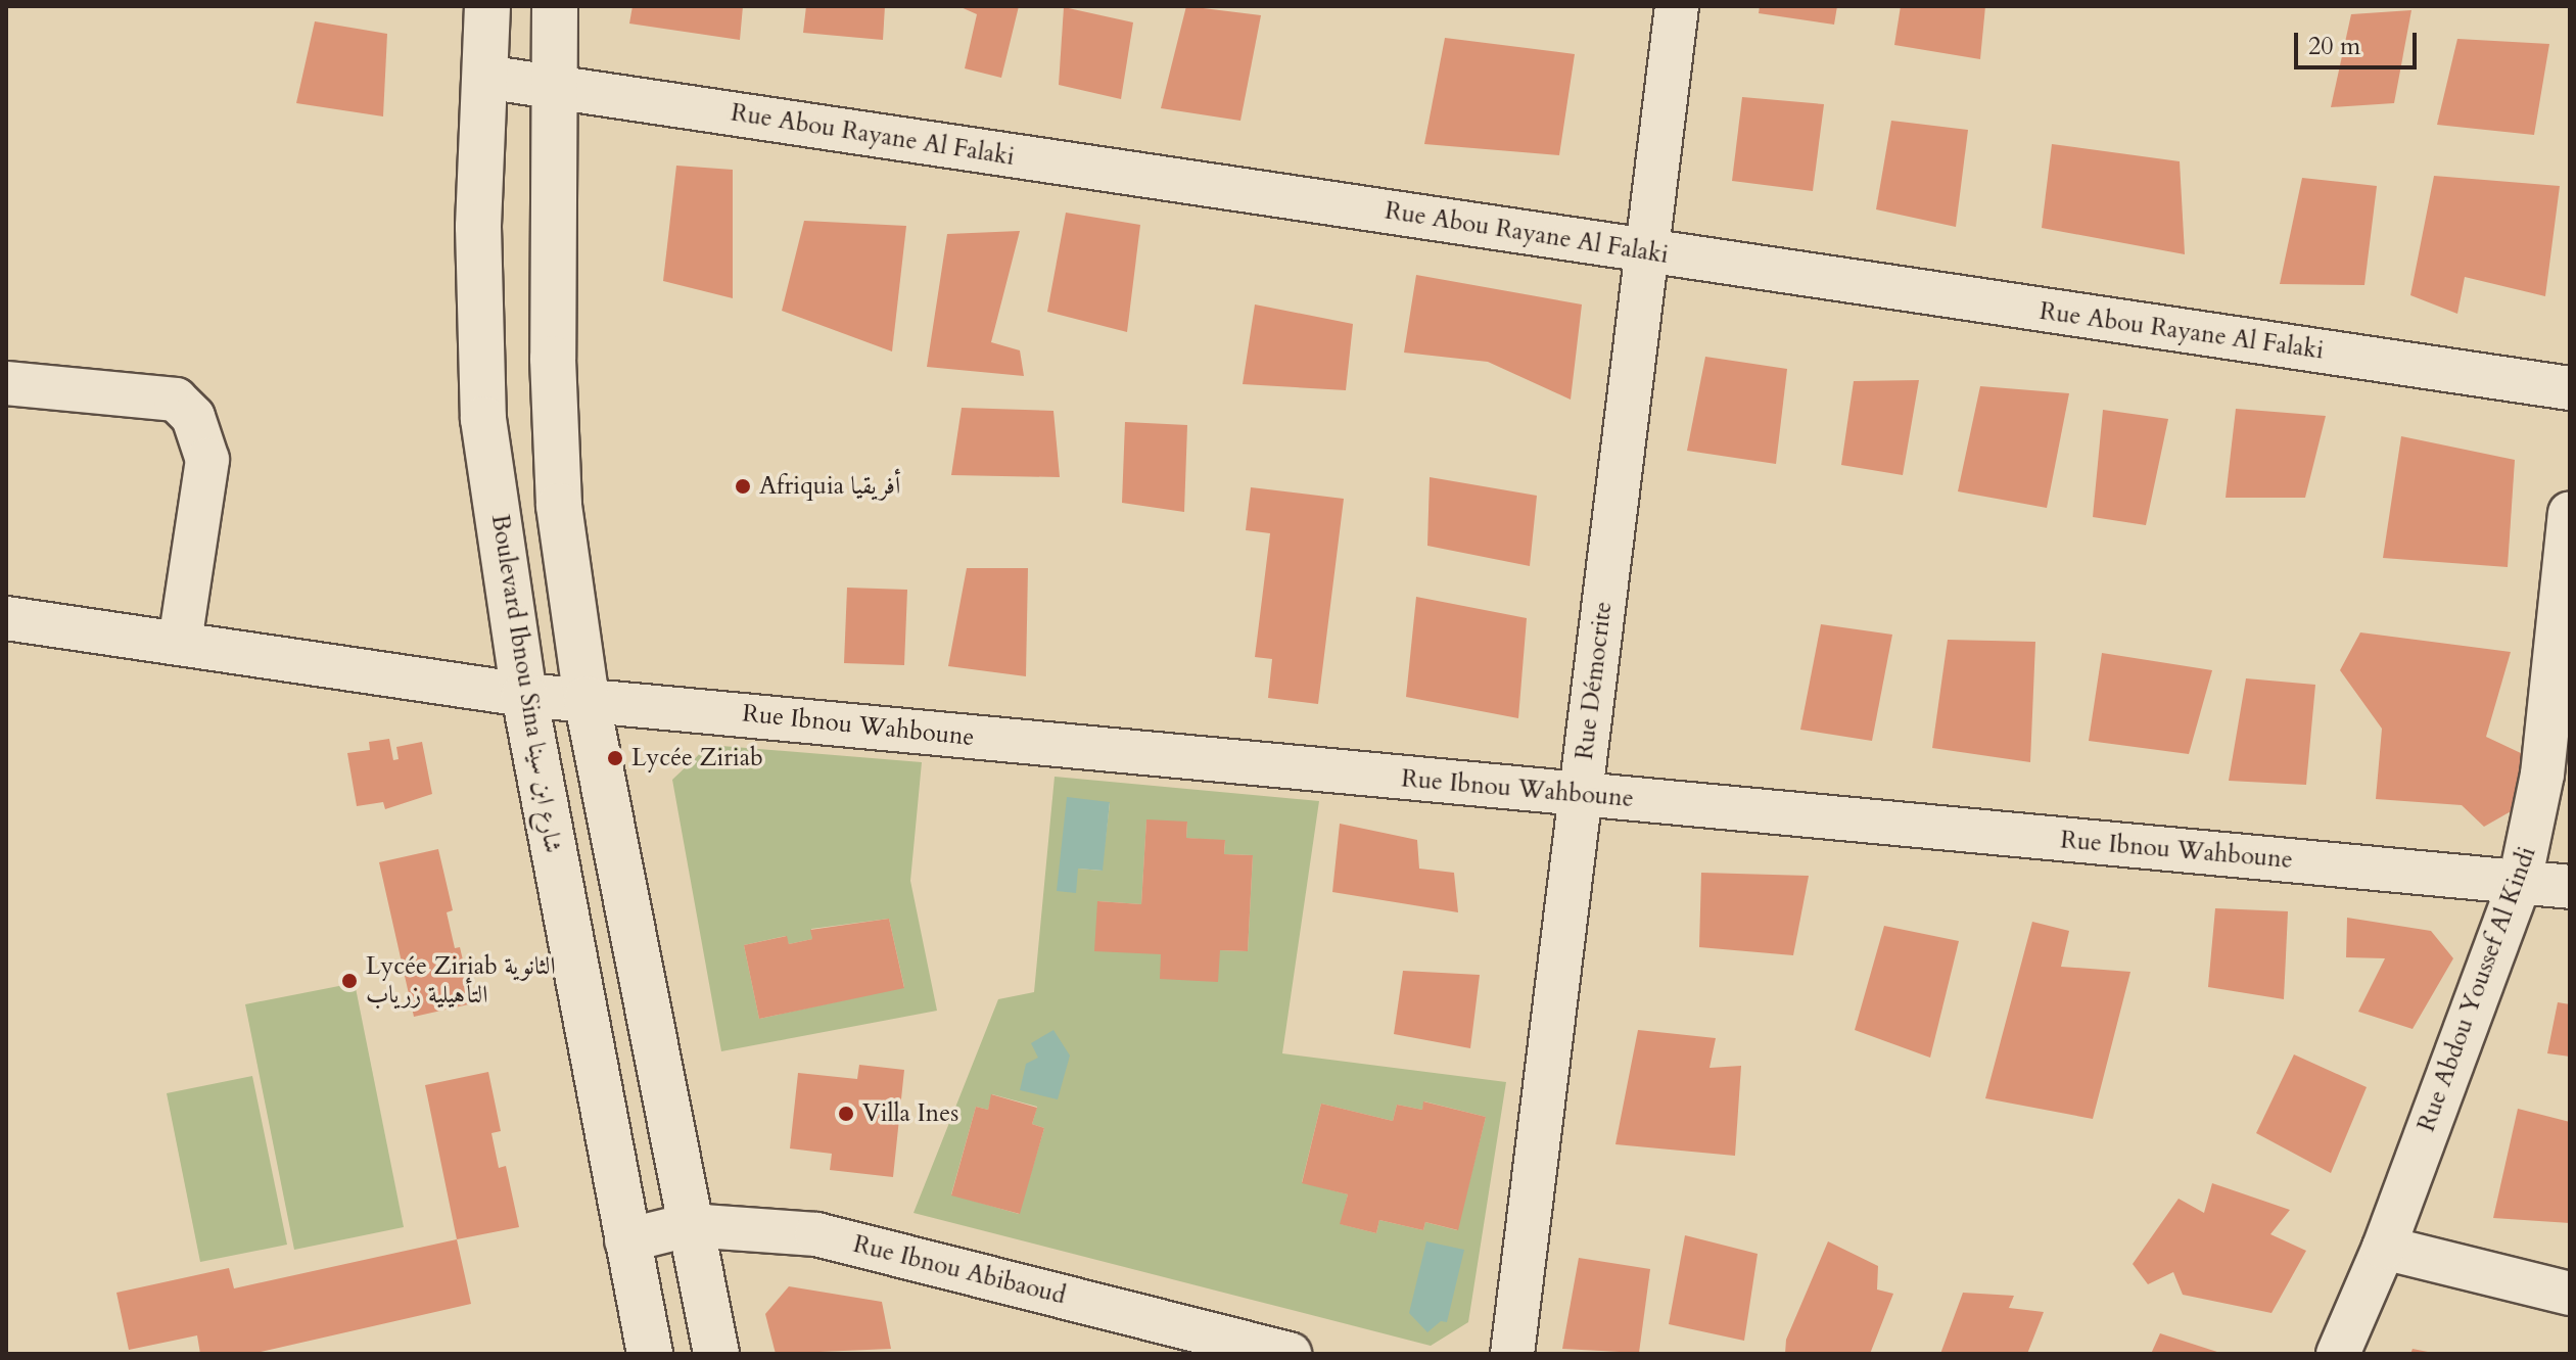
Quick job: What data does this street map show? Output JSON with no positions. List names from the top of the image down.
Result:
{
  "streets": {
    "main road": ["Boulevard Ibnou Sina شارع ابن سينا"],
    "street": [
      "Rue Abou Rayane Al Falaki",
      "Rue Démocrite",
      "Rue Ibnou Wahboune",
      "Rue Abdou Youssef Al Kindi",
      "Rue Ibnou Abibaoud"
    ]
  },
  "crossings": [
    ["Rue Abou Rayane Al Falaki", "Rue Démocrite"],
    ["Rue Abou Rayane Al Falaki", "Boulevard Ibnou Sina شارع ابن سينا"],
    ["Rue Démocrite", "Rue Ibnou Wahboune"],
    ["Boulevard Ibnou Sina شارع ابن سينا", "Rue Ibnou Wahboune"],
    ["Boulevard Ibnou Sina شارع ابن سينا", "Rue Ibnou Abibaoud"],
    ["Rue Ibnou Wahboune", "Rue Abdou Youssef Al Kindi"]
  ],
  "places": [
    "Afriquia أفريقيا",
    "Lycée Ziriab",
    "Lycée Ziriab الثانوية التأهيلية زرياب",
    "Villa Ines"
  ],
  "scale_bar": "20 m"
}
